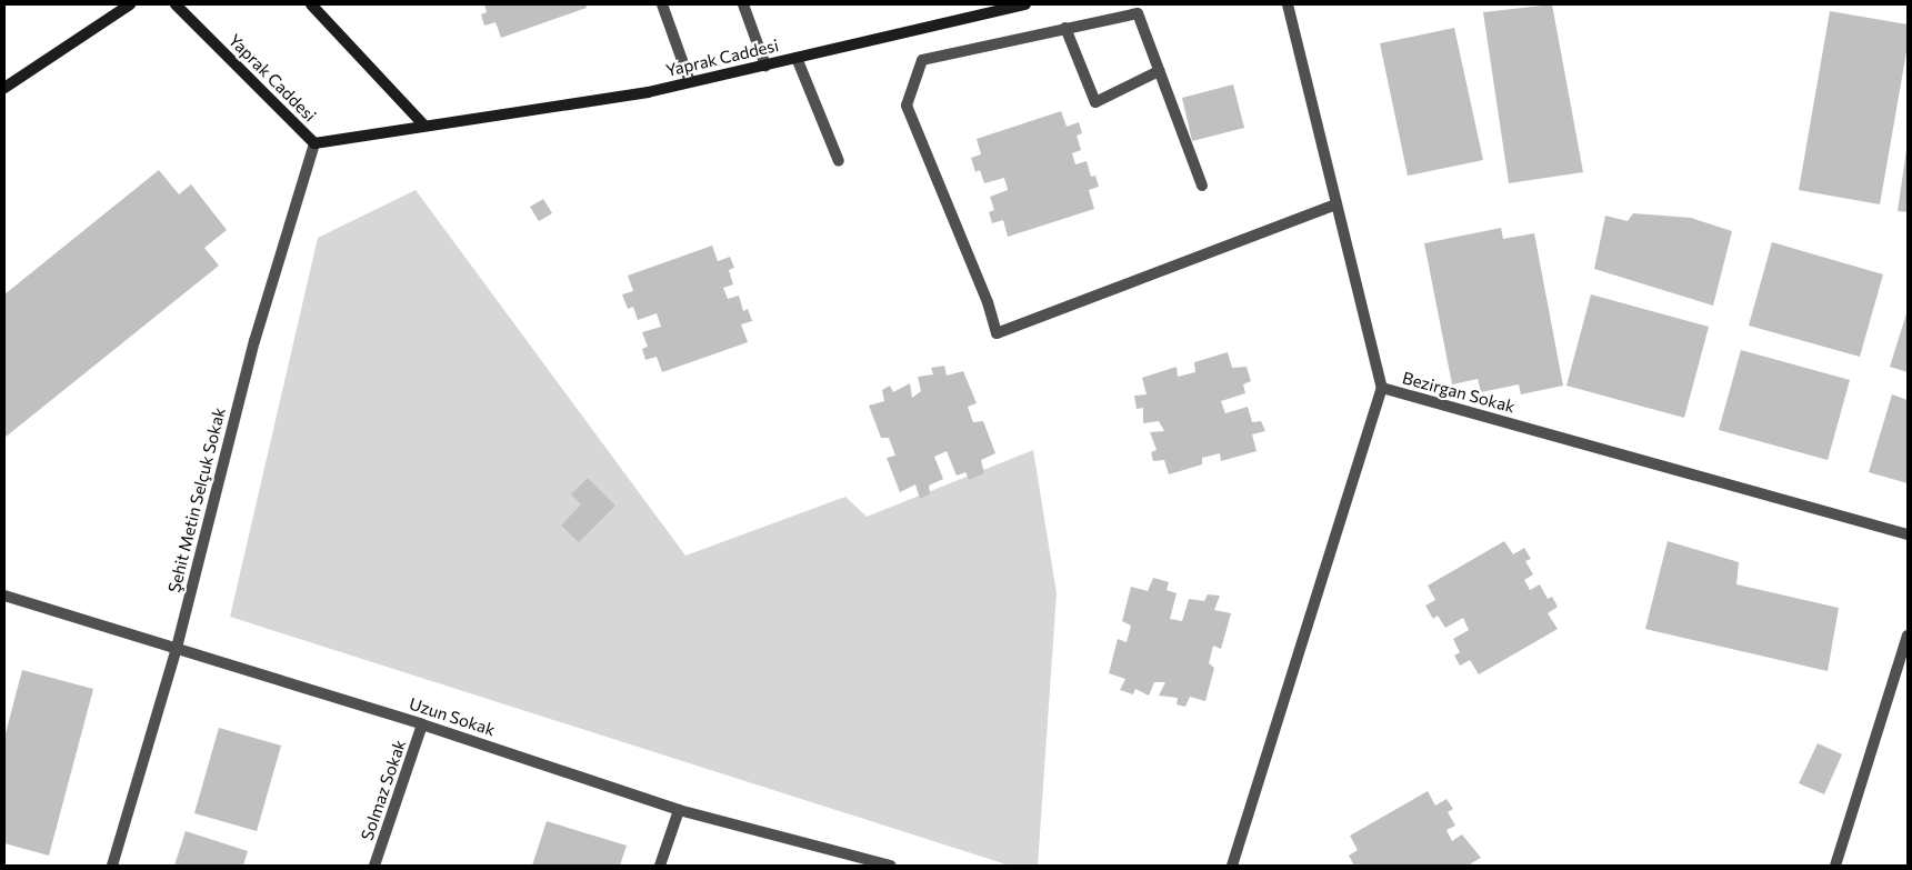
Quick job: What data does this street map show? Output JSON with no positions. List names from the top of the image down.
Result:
{
  "streets": {
    "street": [
      "Yaprak Caddesi",
      "Bezirgan Sokak",
      "Şehit Metin Selçuk Sokak",
      "Uzun Sokak",
      "Solmaz Sokak"
    ]
  },
  "crossings": [
    ["Yaprak Caddesi", "Şehit Metin Selçuk Sokak"],
    ["Şehit Metin Selçuk Sokak", "Uzun Sokak"],
    ["Uzun Sokak", "Solmaz Sokak"]
  ]
}
